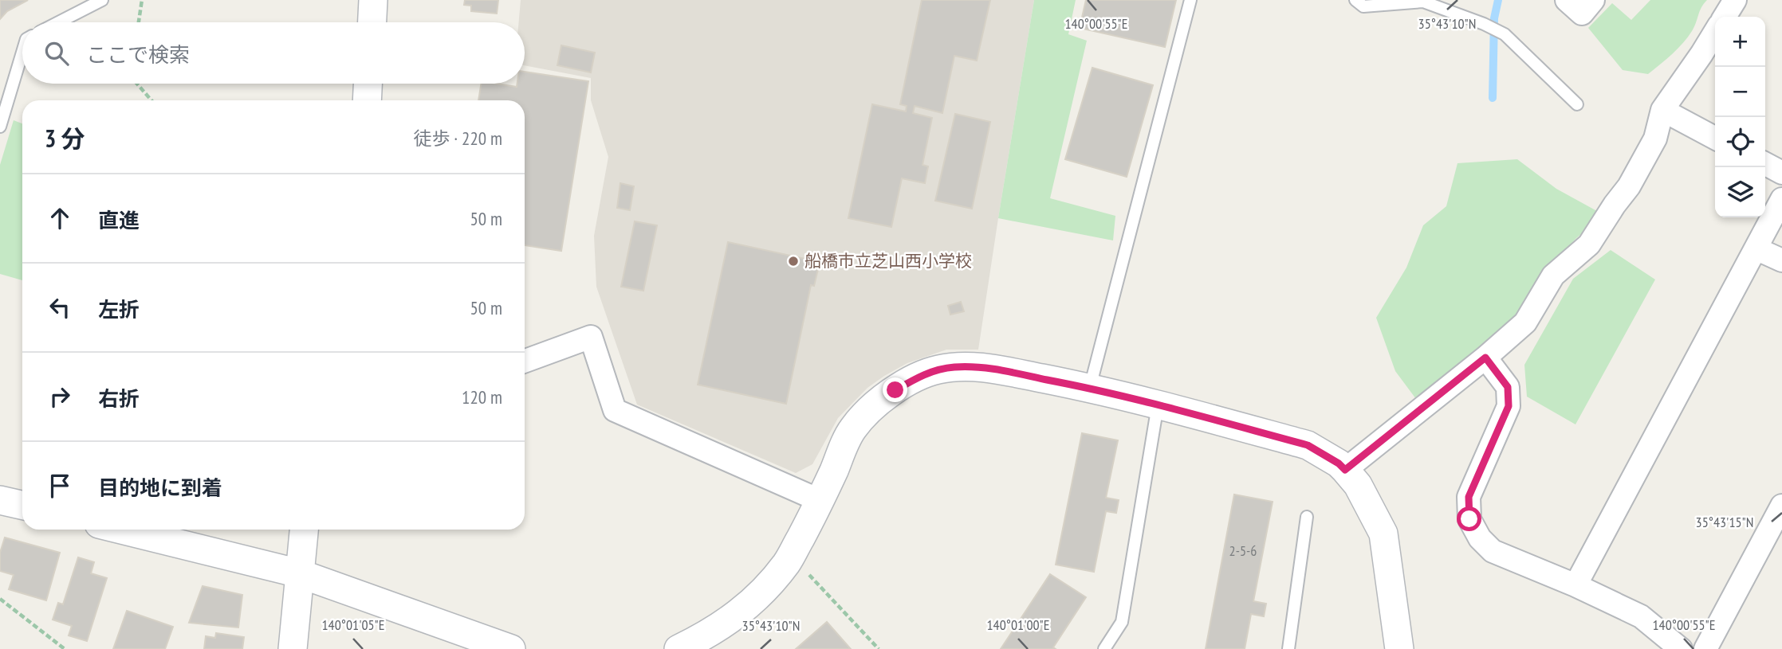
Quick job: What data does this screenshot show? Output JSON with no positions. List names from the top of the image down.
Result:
{
  "places": ["船橋市立芝山西小学校"],
  "house_numbers": ["2-5-6"],
  "page": {
    "map_buttons": ["+", "−"],
    "search": "ここで検索",
    "heading": ["3 分", "徒歩 · 220 m"],
    "list": [
      ["直進", "50 m"],
      ["左折", "50 m"],
      ["右折", "120 m"],
      "目的地に到着"
    ]
  },
  "coordinates": [
    "35°43'10\"N",
    "140°00'55\"E",
    "35°43'15\"N",
    "140°01'05\"E",
    "140°01'00\"E"
  ]
}
